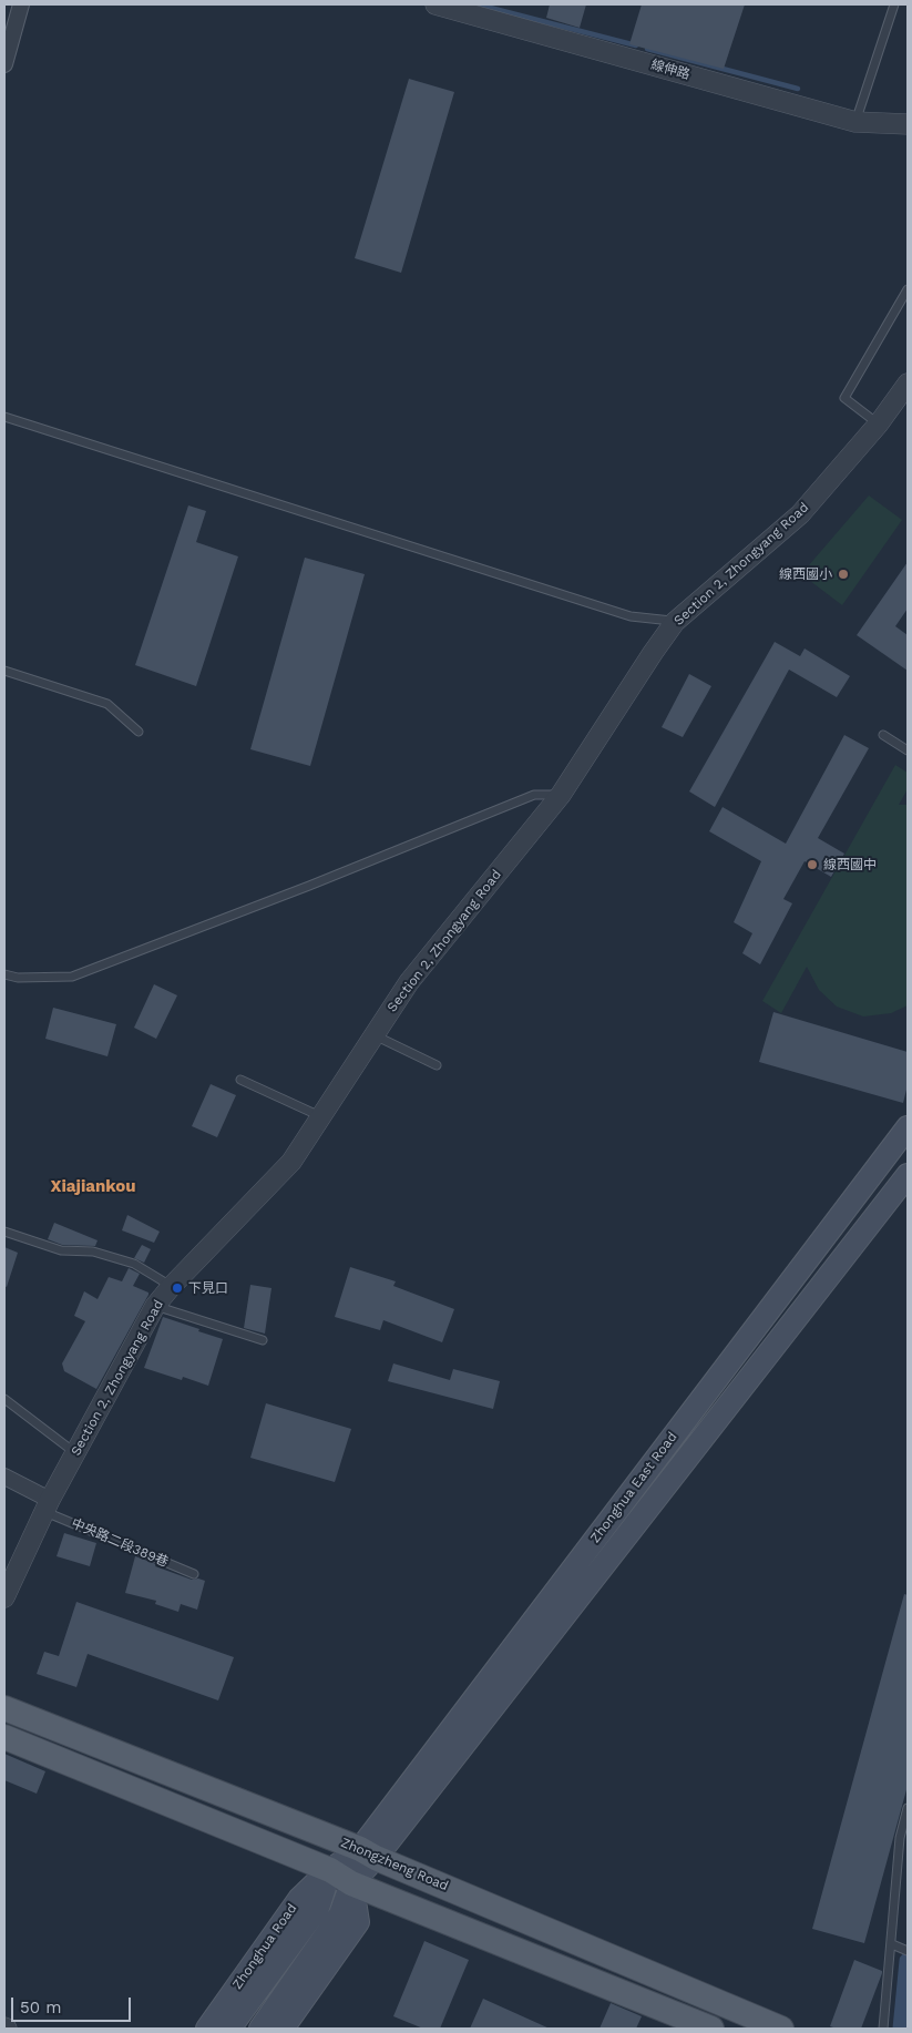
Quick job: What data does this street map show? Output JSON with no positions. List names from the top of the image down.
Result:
{
  "streets": {
    "main road": ["Zhonghua East Road", "Zhongzheng Road", "Zhonghua Road"],
    "street": ["線伸路", "Section 2, Zhongyang Road"],
    "lane": ["中央路二段389巷"]
  },
  "crossings": [
    ["Section 2, Zhongyang Road", "中央路二段389巷"],
    ["Zhonghua East Road", "Zhongzheng Road"],
    ["Zhonghua East Road", "Zhonghua Road"],
    ["Zhongzheng Road", "Zhonghua Road"]
  ],
  "districts": ["Xiajiankou"],
  "places": ["線西國小", "線西國中", "下見口"],
  "scale_bar": "50 m"
}
